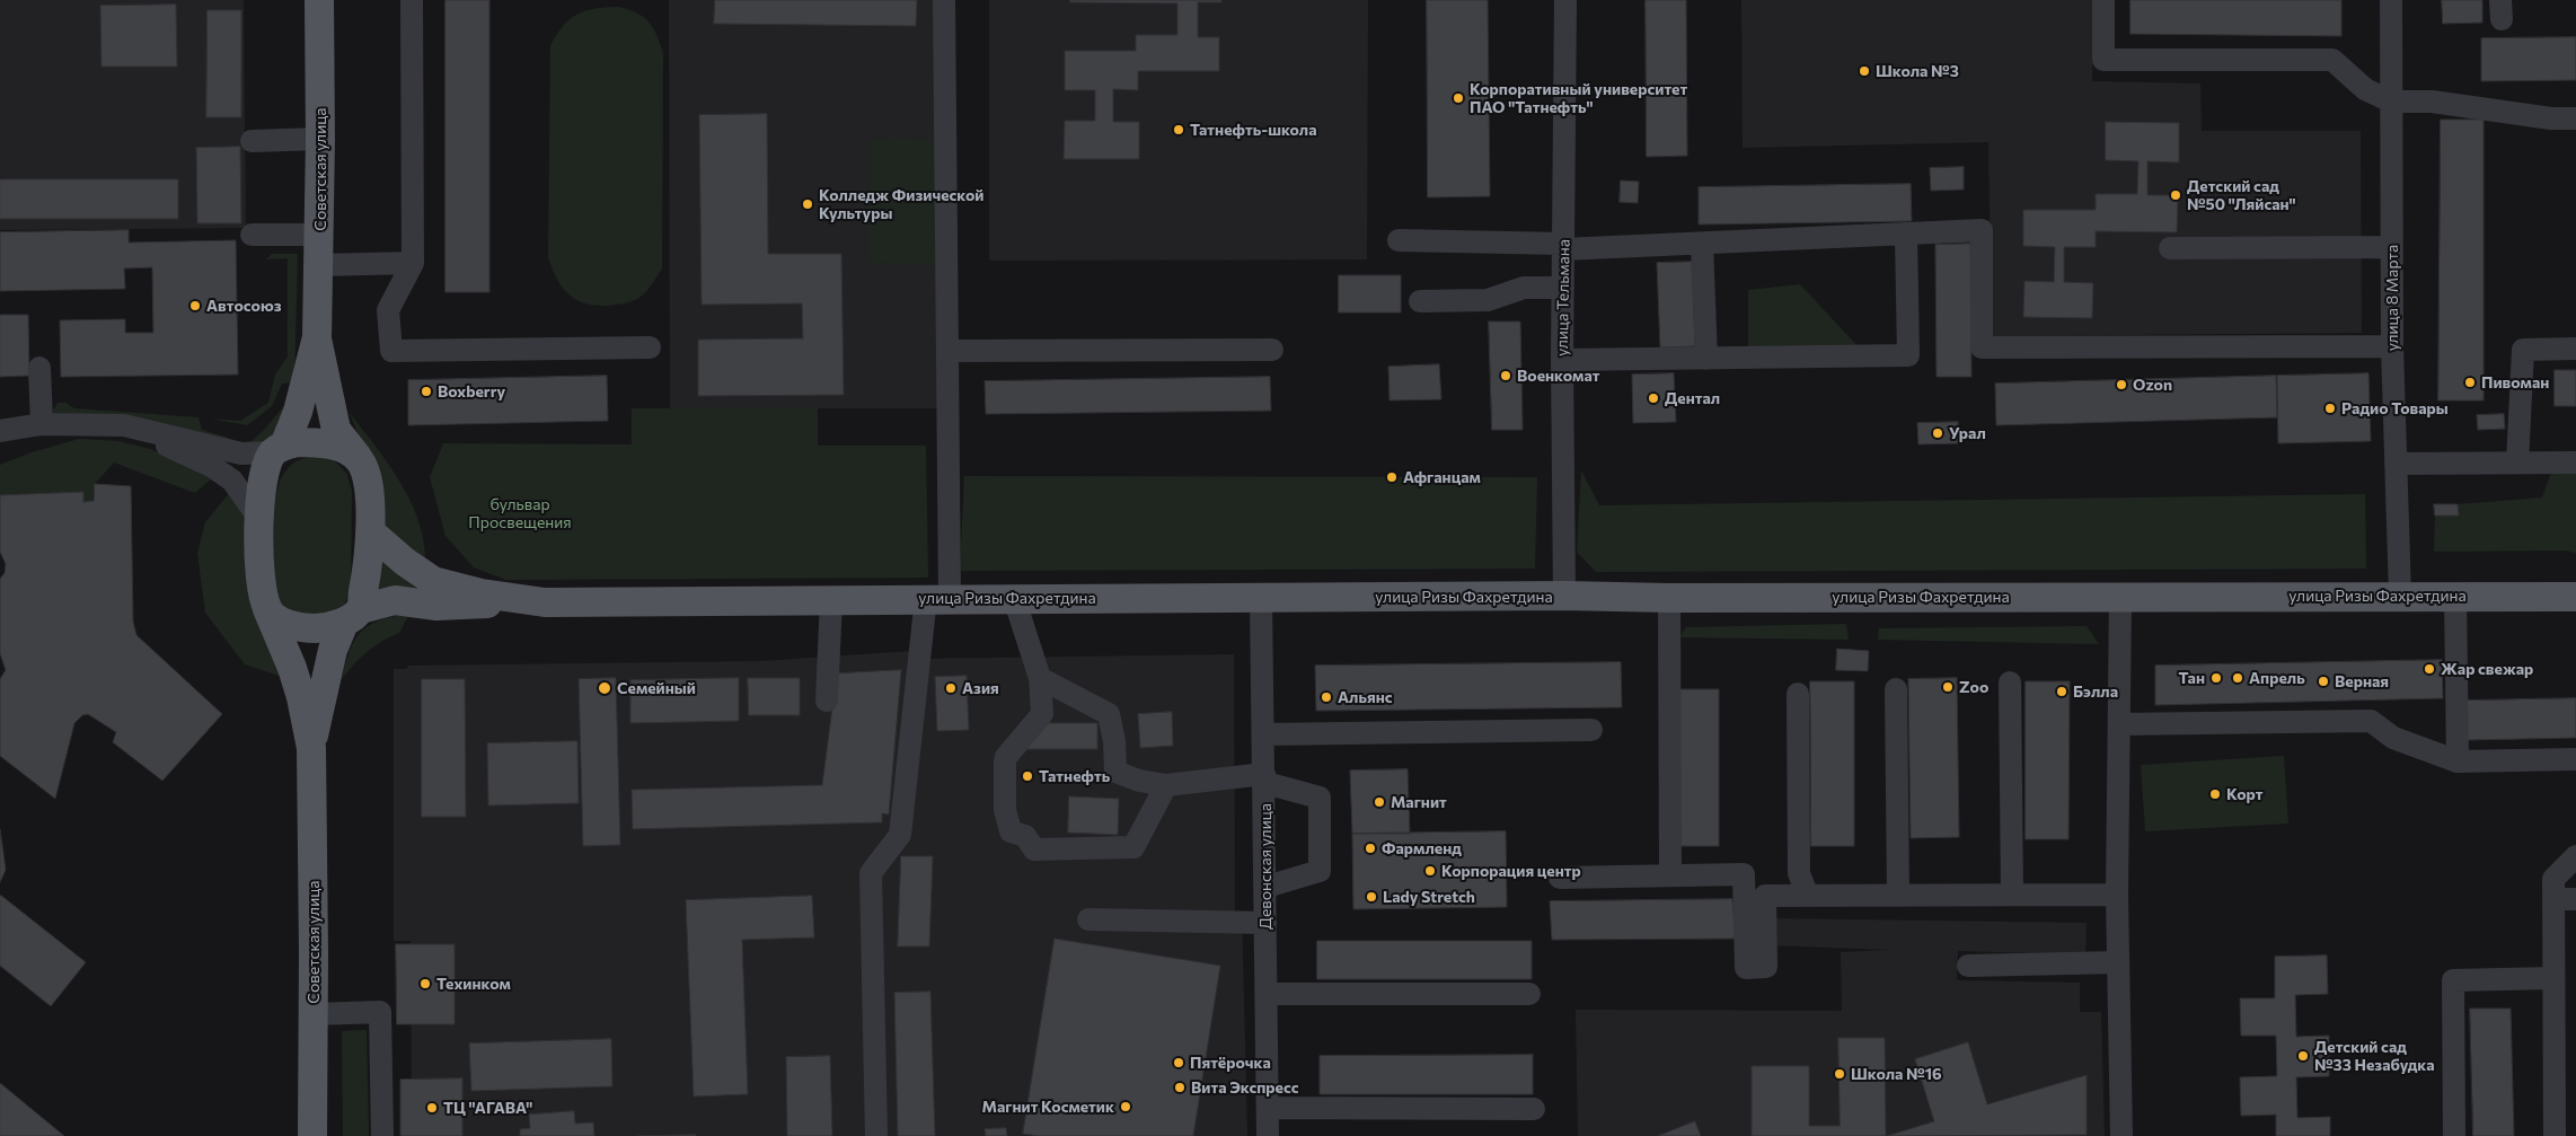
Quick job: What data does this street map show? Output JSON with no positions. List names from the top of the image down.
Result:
{
  "streets": {
    "main road": ["Советская улица", "улица Ризы Фахретдина"],
    "street": ["улица Тельмана", "улица 8 Марта", "Девонская улица"]
  },
  "crossings": [
    ["улица Тельмана", "улица Ризы Фахретдина"],
    ["улица 8 Марта", "улица Ризы Фахретдина"],
    ["улица Ризы Фахретдина", "Девонская улица"]
  ],
  "parks": ["бульвар Просвещения"],
  "places": [
    "Школа №3",
    "Корпоративный университет ПАО \"Татнефть\"",
    "Татнефть-школа",
    "Детский сад №50 \"Ляйсан\"",
    "Колледж Физической Культуры",
    "Автосоюз",
    "Военкомат",
    "Пивоман",
    "Ozon",
    "Boxberry",
    "Дентал",
    "Радио Товары",
    "Урал",
    "Афганцам",
    "Жар свежар",
    "Тан",
    "Апрель",
    "Верная",
    "Zoo",
    "Семейный",
    "Азия",
    "Бэлла",
    "Альянс",
    "Татнефть",
    "Корт",
    "Магнит",
    "Фармленд",
    "Корпорация центр",
    "Lady Stretch",
    "Техинком",
    "Детский сад №33 Незабудка",
    "Пятёрочка",
    "Школа №16",
    "Вита Экспресс",
    "Магнит Косметик",
    "ТЦ \"АГАВА\""
  ]
}
